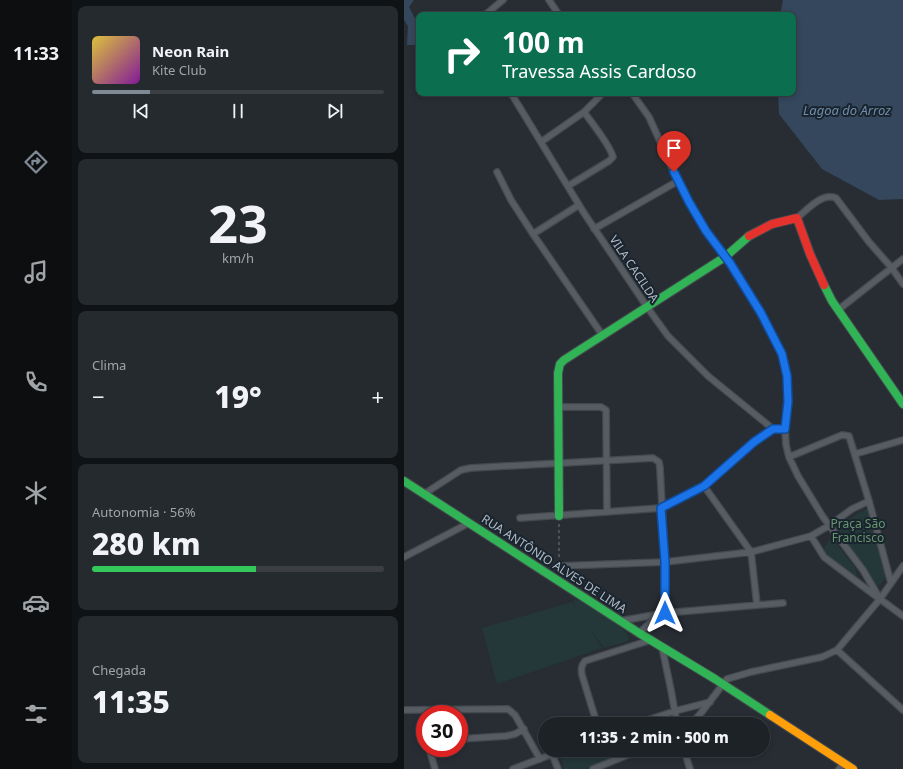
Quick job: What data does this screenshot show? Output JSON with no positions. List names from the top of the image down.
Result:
{
  "streets": {
    "street": ["VILA CACILDA", "RUA ANTÔNIO ALVES DE LIMA"]
  },
  "water": ["Lagoa do Arroz"],
  "parks": ["Praça São Francisco"],
  "page": {
    "tabs": "11:33",
    "turn": ["100 m", "Travessa Assis Cardoso"],
    "song": ["Neon Rain", "Kite Club"],
    "tile": [
      ["23", "km/h"],
      "Clima",
      ["Autonomia · 56%", "280 km"],
      ["Chegada", "11:35"]
    ],
    "heat": ["−", "19°", "+"],
    "limit": "30",
    "trip": "11:35 · 2 min · 500 m"
  }
}
